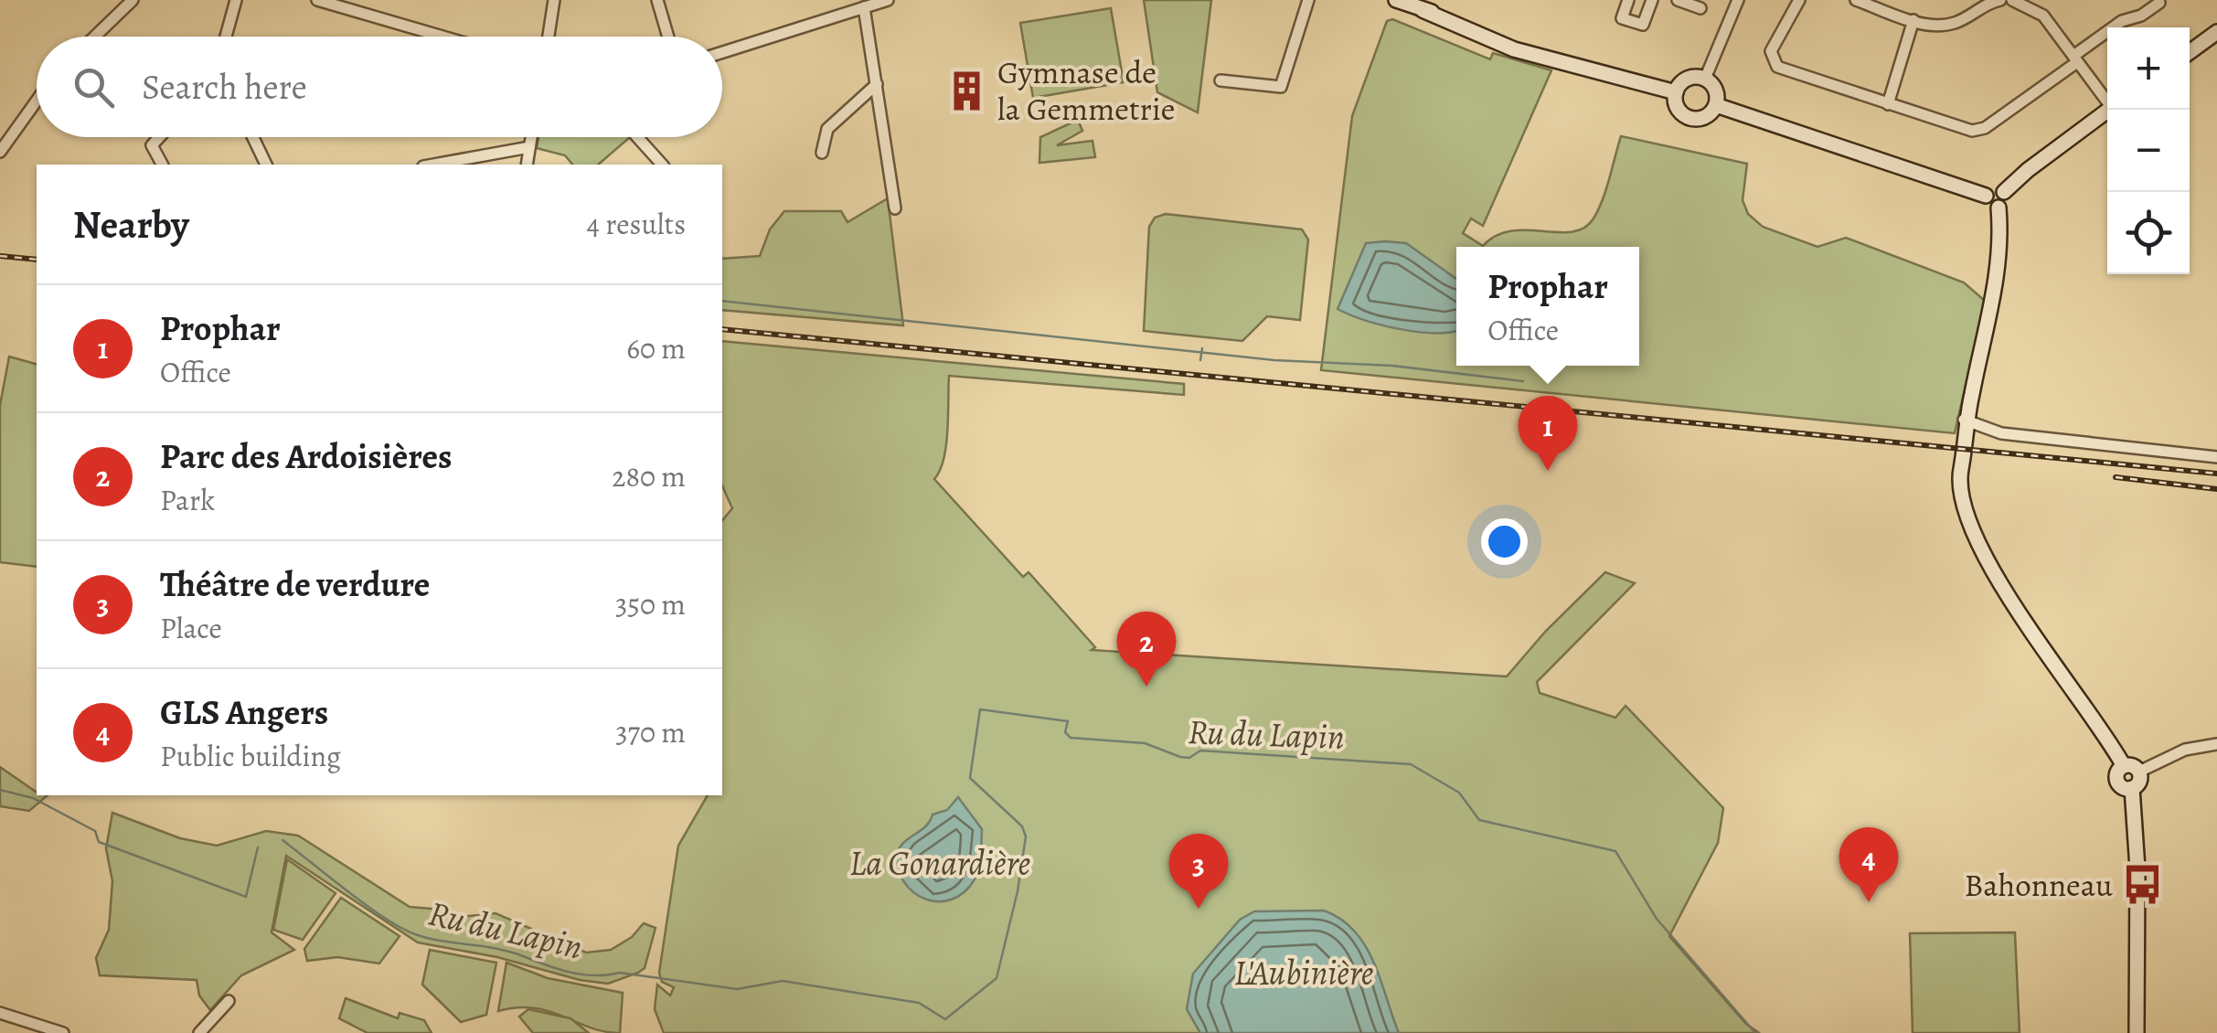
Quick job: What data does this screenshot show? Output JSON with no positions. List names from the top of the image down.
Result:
{
  "water": ["Ru du Lapin", "La Gonardière", "L'Aubinière"],
  "places": {
    "building": ["Gymnase de la Gemmetrie"],
    "bus stop": ["Bahonneau"]
  },
  "page": {
    "map_buttons": ["+", "−"],
    "search": "Search here",
    "heading": ["Nearby", "4 results"],
    "popup": ["Prophar", "Office"],
    "list": [
      {
        "mark": "1",
        "name": "Prophar",
        "note": "Office",
        "value": "60 m"
      },
      {
        "mark": "2",
        "name": "Parc des Ardoisières",
        "note": "Park",
        "value": "280 m"
      },
      {
        "mark": "3",
        "name": "Théâtre de verdure",
        "note": "Place",
        "value": "350 m"
      },
      {
        "mark": "4",
        "name": "GLS Angers",
        "note": "Public building",
        "value": "370 m"
      }
    ],
    "pins": [
      "1",
      "2",
      "4",
      "3"
    ]
  }
}
